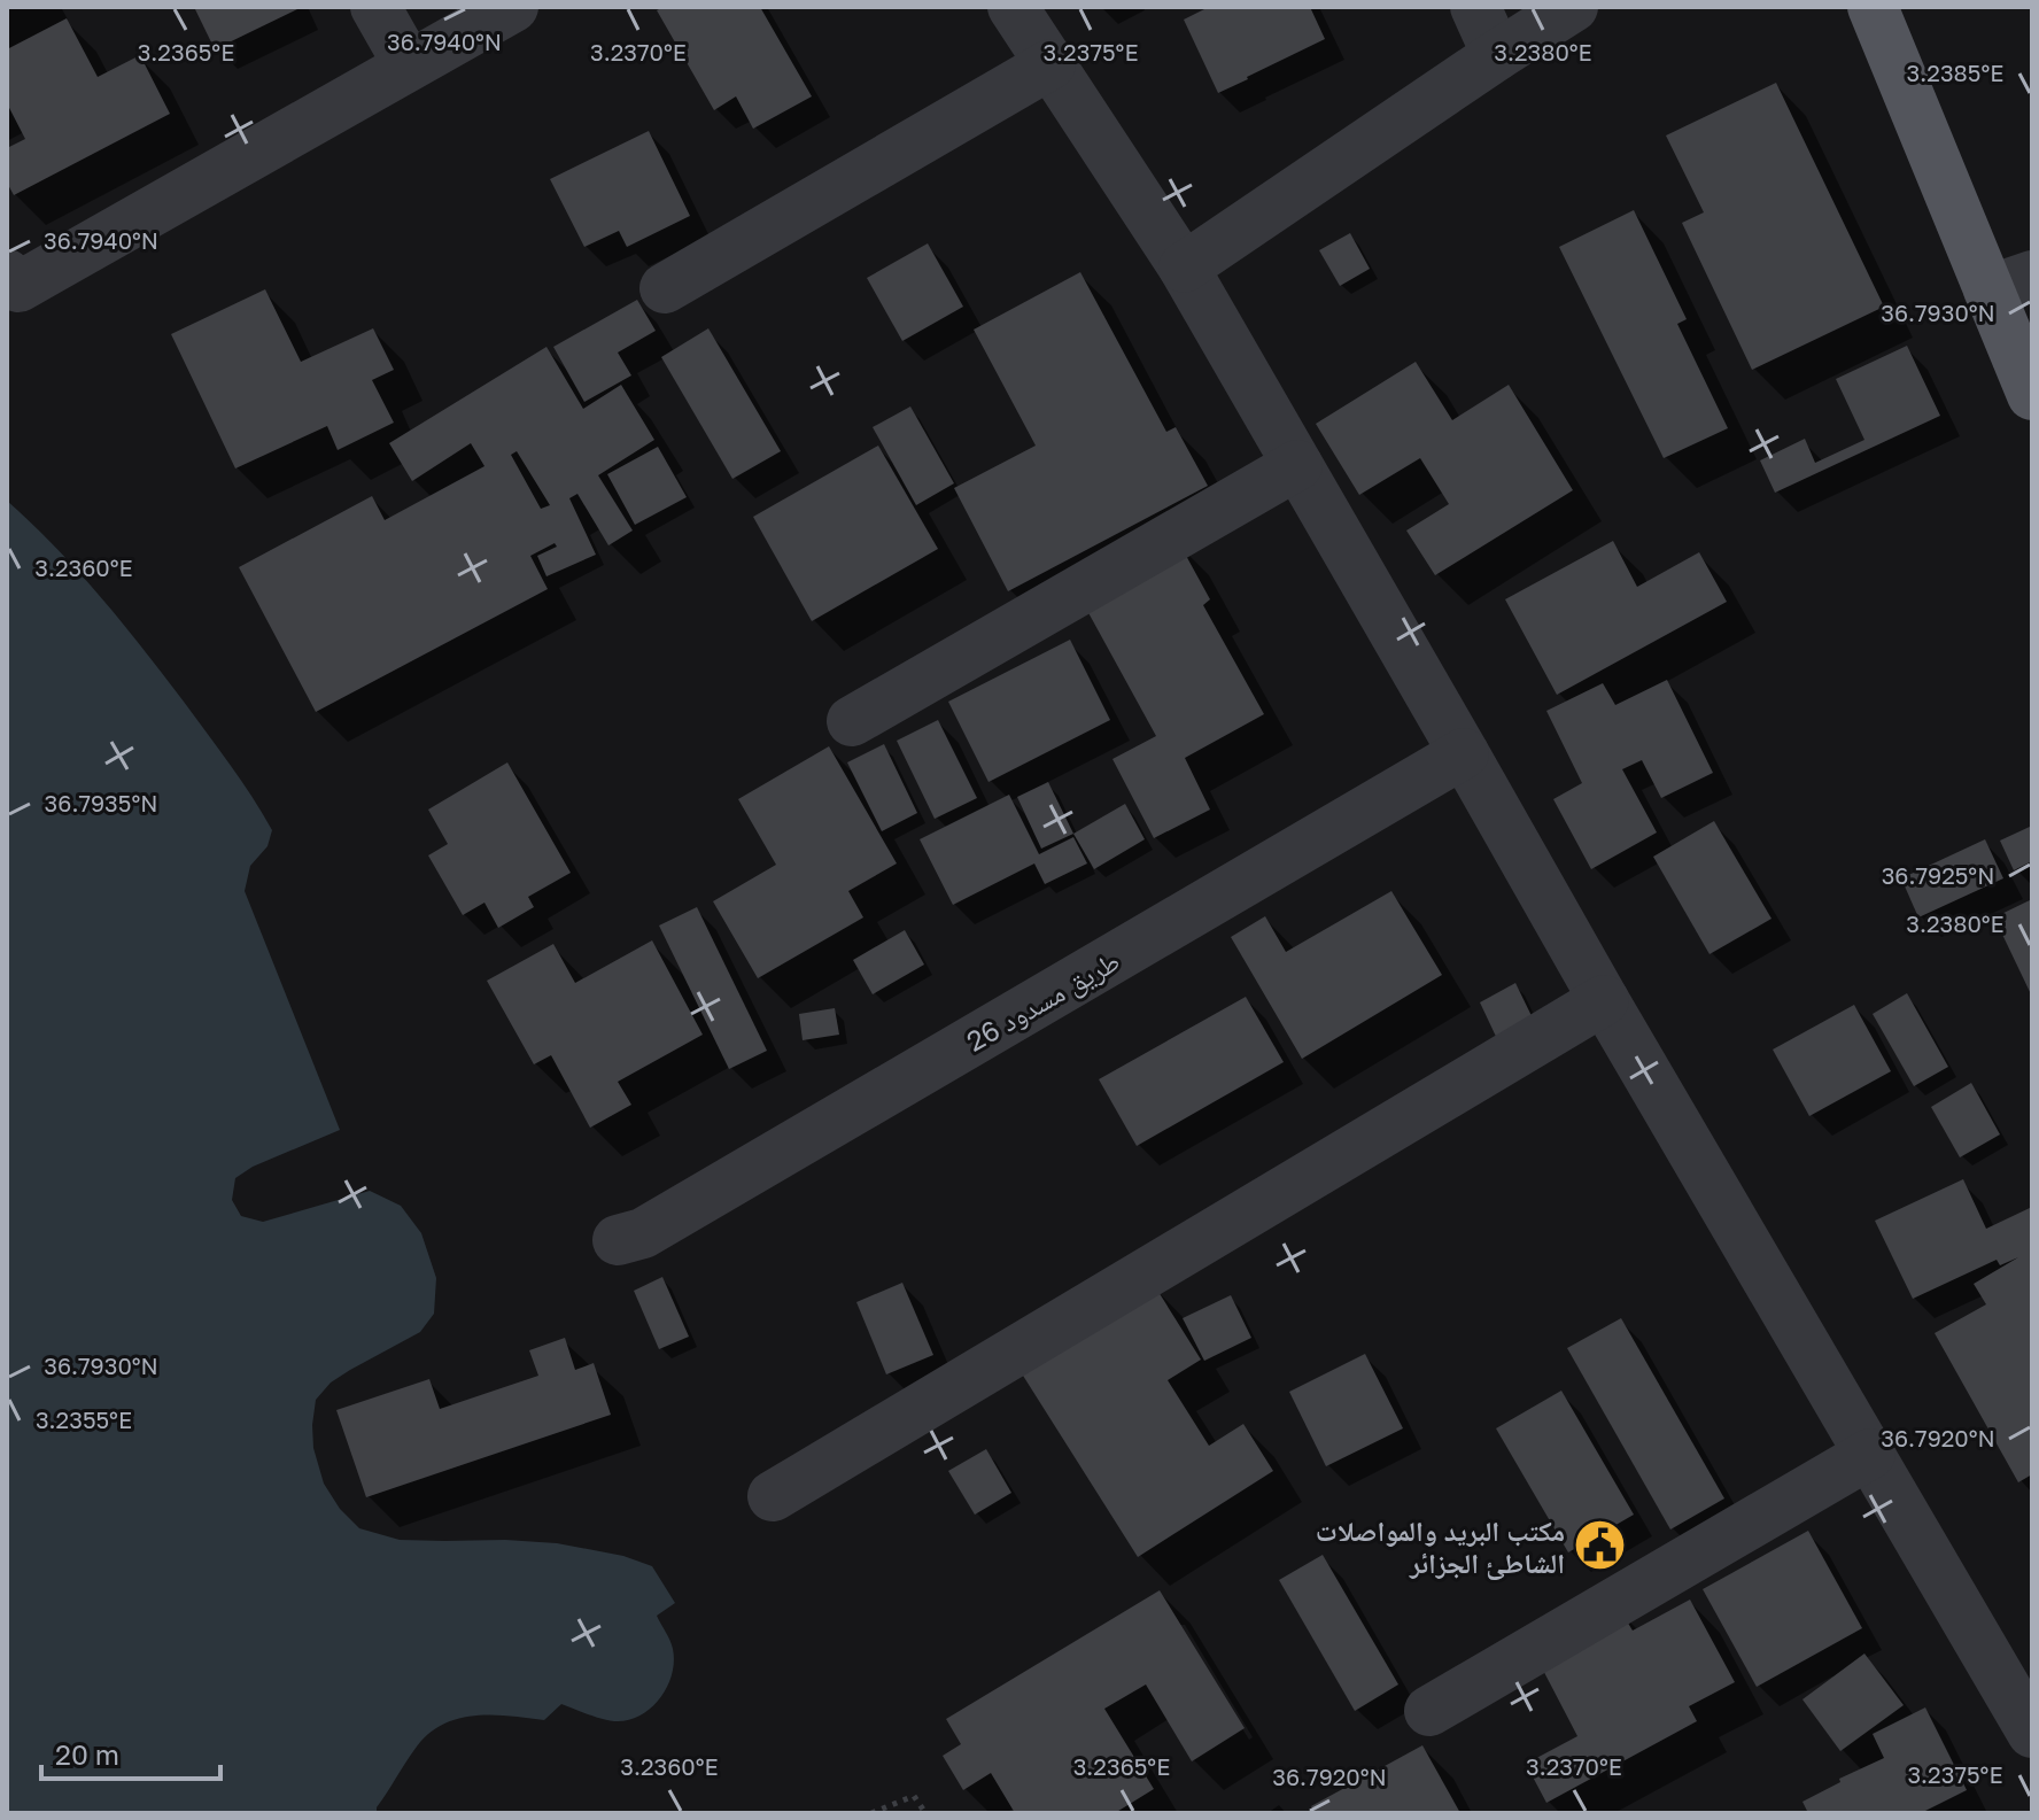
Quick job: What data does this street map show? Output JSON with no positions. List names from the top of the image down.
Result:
{
  "streets": {
    "street": ["طريق مسدود 26"]
  },
  "places": {
    "public building": ["مكتب البريد والمواصلات الشاطئ الجزائر"]
  },
  "scale_bar": "20 m",
  "coordinates": [
    "36.7940°N",
    "3.2365°E",
    "3.2370°E",
    "3.2375°E",
    "3.2380°E",
    "3.2385°E",
    "36.7930°N",
    "3.2360°E",
    "36.7935°N",
    "36.7925°N",
    "3.2355°E",
    "36.7920°N"
  ]
}
